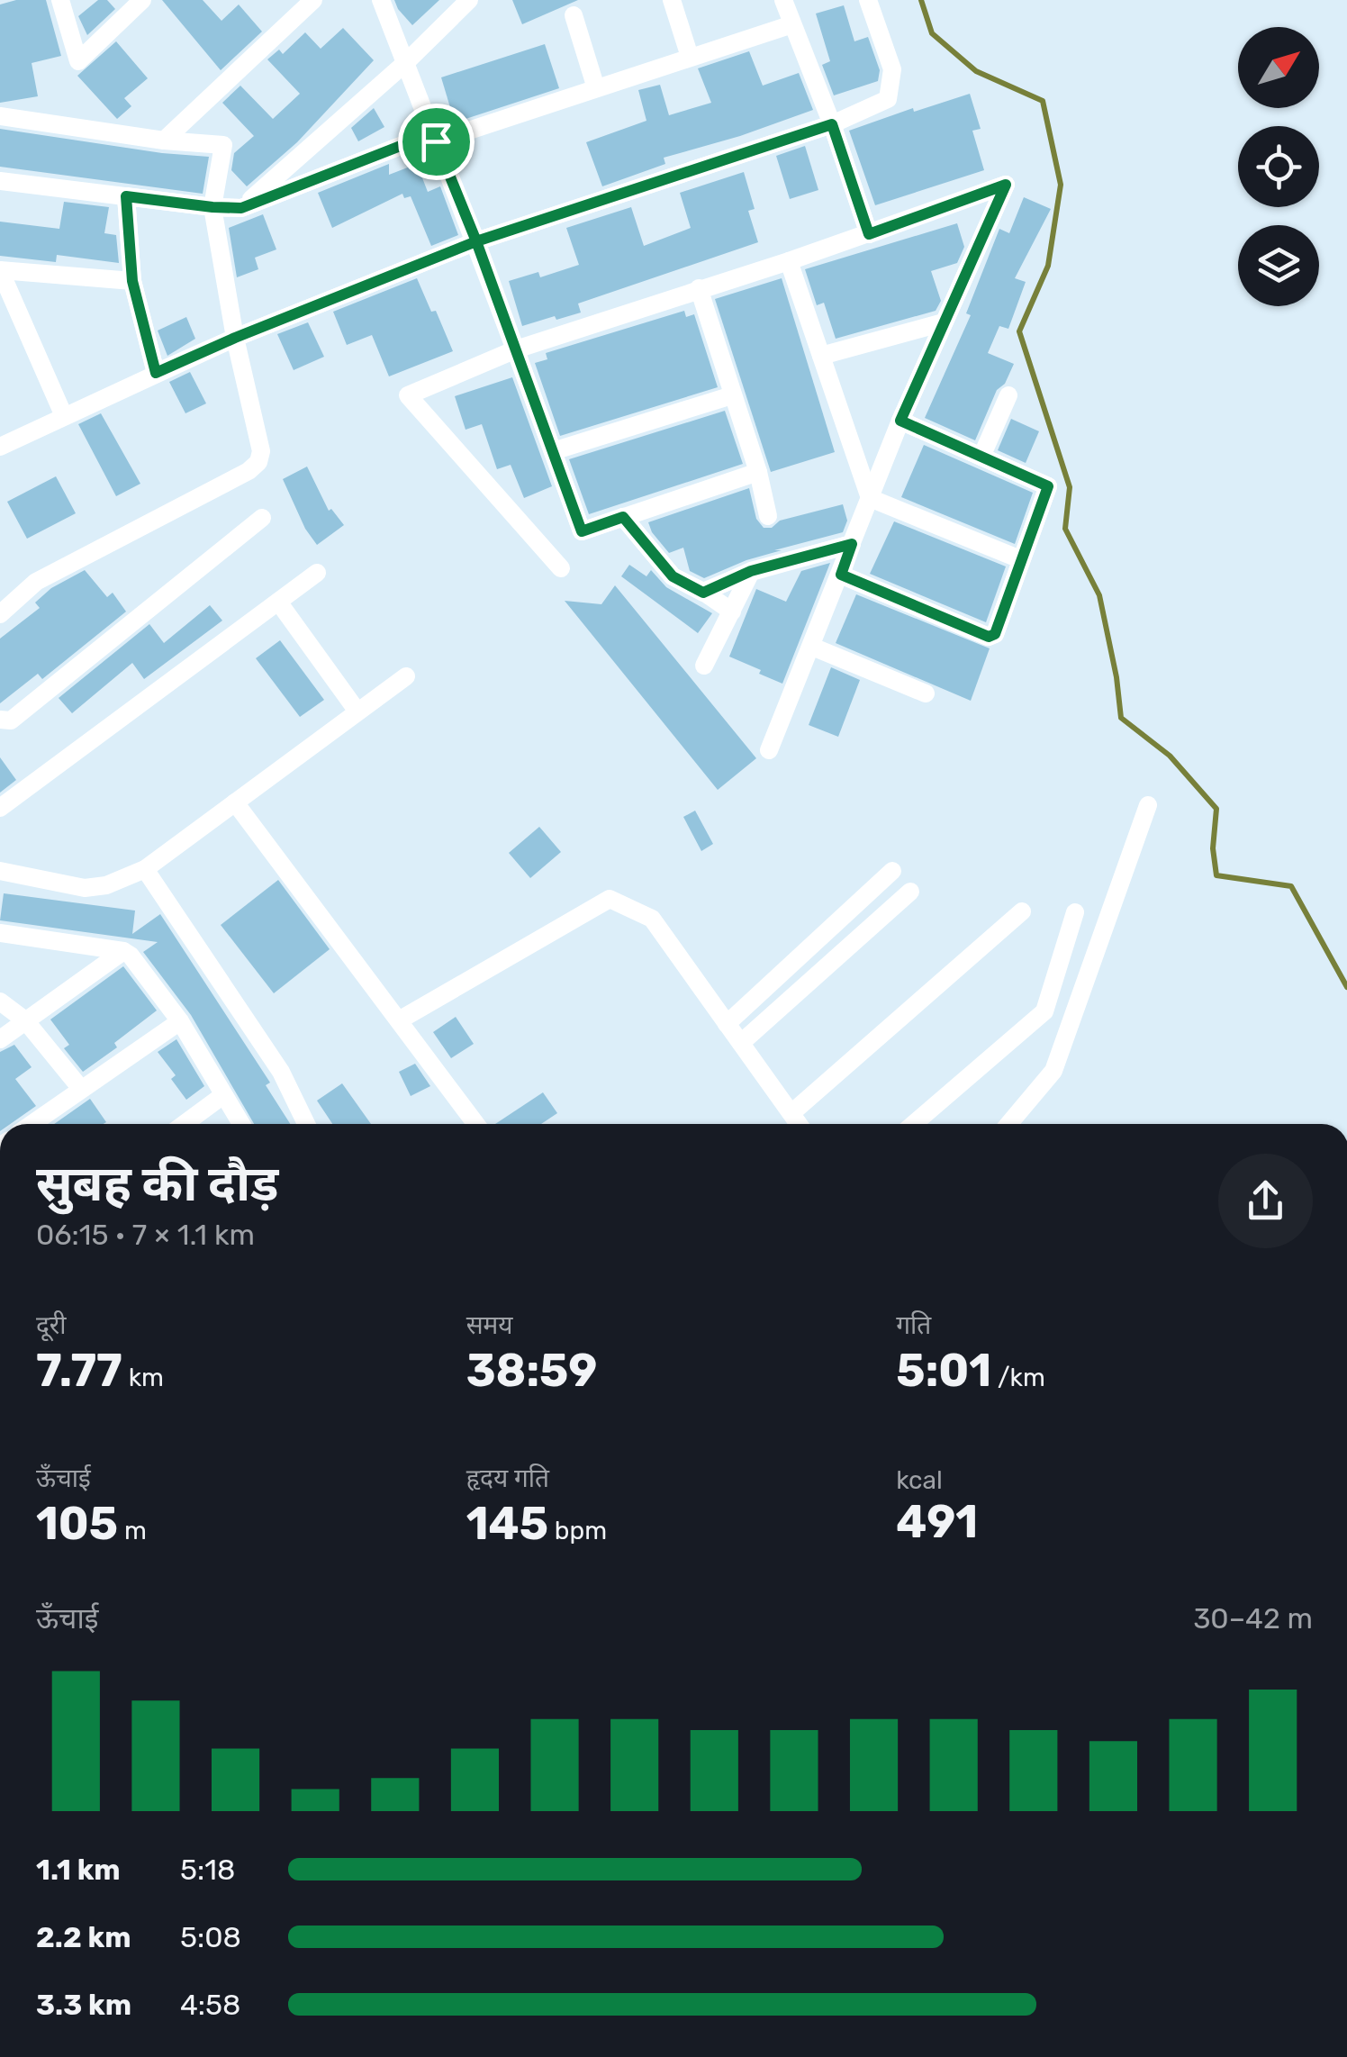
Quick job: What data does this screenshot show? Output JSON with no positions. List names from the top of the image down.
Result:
{
  "north": "top right",
  "page": {
    "heading": ["सुबह की दौड़", "06:15 · 7 × 1.1 km"],
    "stats": [
      ["दूरी", "7.77 km"],
      ["समय", "38:59"],
      ["गति", "5:01 /km"],
      ["ऊँचाई", "105 m"],
      ["हृदय गति", "145 bpm"],
      ["kcal", "491"]
    ],
    "chart": ["ऊँचाई", "30–42 m"],
    "list": [
      {
        "name": "1.1 km",
        "note": "5:18"
      },
      {
        "name": "2.2 km",
        "note": "5:08"
      },
      {
        "name": "3.3 km",
        "note": "4:58"
      }
    ]
  }
}
